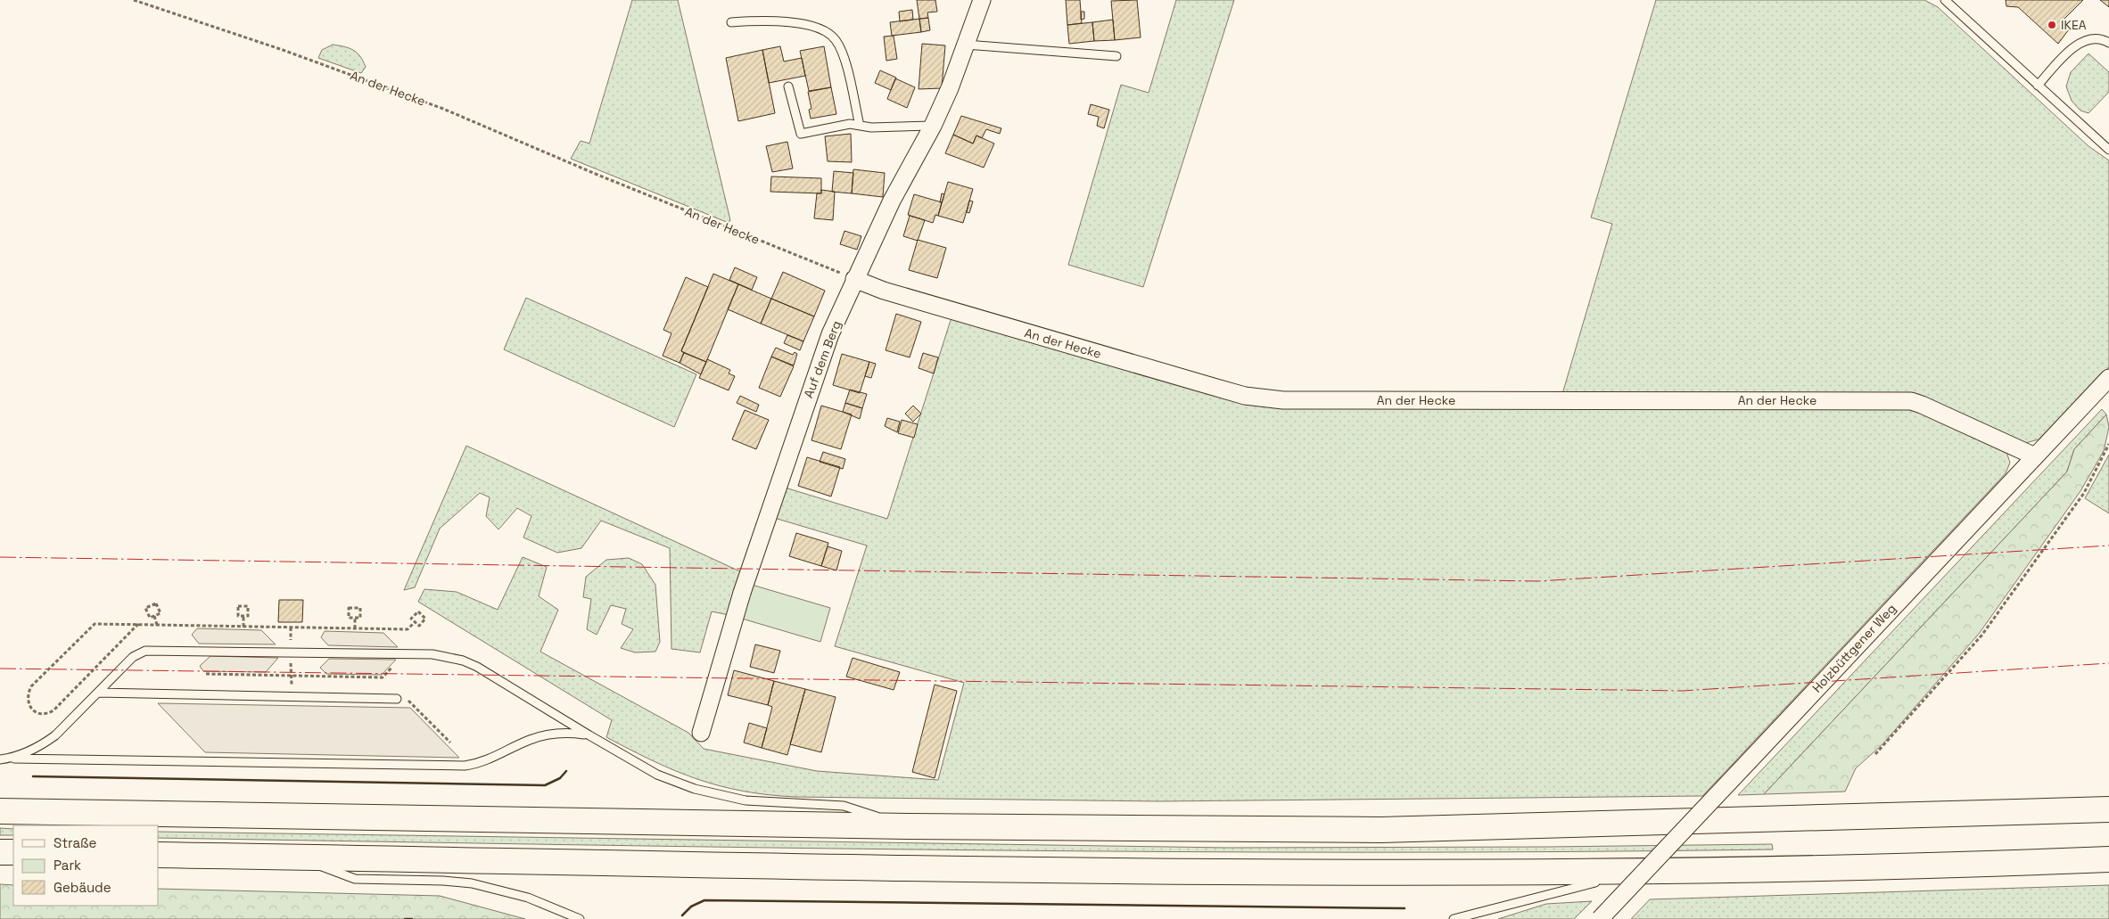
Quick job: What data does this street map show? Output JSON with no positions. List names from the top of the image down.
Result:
{
  "streets": {
    "street": ["An der Hecke", "Auf dem Berg", "Holzbüttgener Weg"]
  },
  "crossings": [
    ["An der Hecke", "Auf dem Berg"],
    ["An der Hecke", "Holzbüttgener Weg"]
  ],
  "places": ["IKEA"],
  "legend": ["Straße", "Park", "Gebäude"]
}
